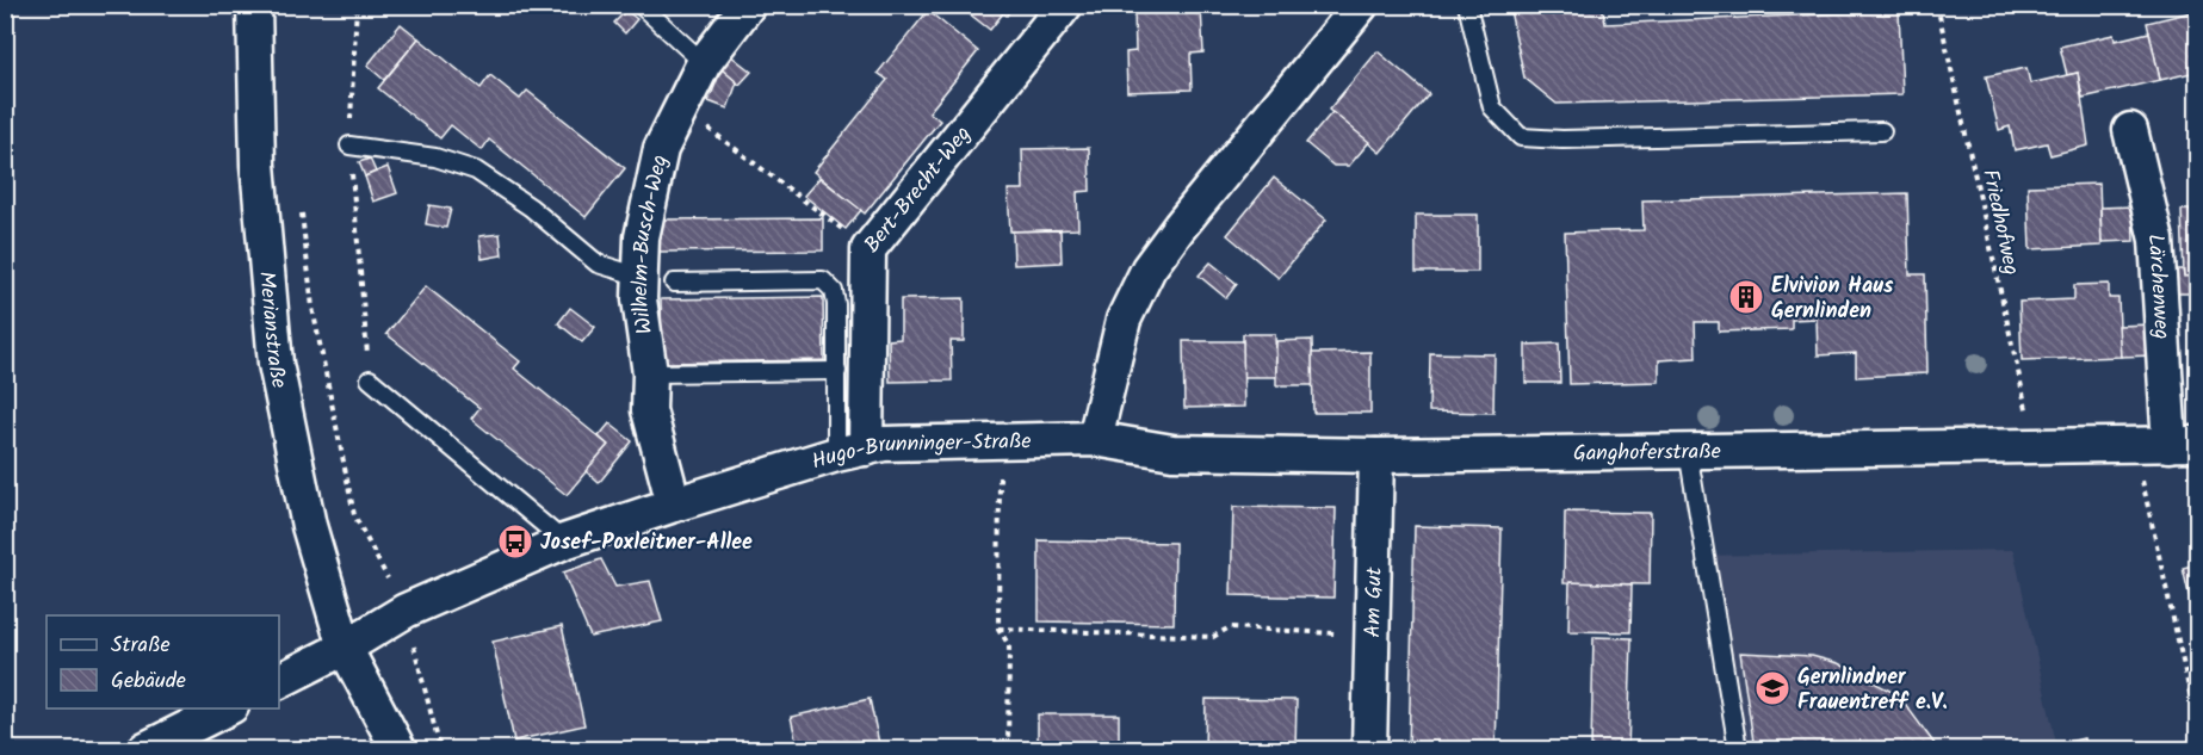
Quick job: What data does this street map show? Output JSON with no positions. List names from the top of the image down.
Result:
{
  "streets": {
    "street": [
      "Bert-Brecht-Weg",
      "Wilhelm-Busch-Weg",
      "Lärchenweg",
      "Merianstraße",
      "Hugo-Brunninger-Straße",
      "Ganghoferstraße",
      "Am Gut"
    ],
    "path": ["Friedhofweg"]
  },
  "crossings": [
    ["Bert-Brecht-Weg", "Hugo-Brunninger-Straße"],
    ["Friedhofweg", "Ganghoferstraße"],
    ["Wilhelm-Busch-Weg", "Hugo-Brunninger-Straße"],
    ["Lärchenweg", "Ganghoferstraße"],
    ["Merianstraße", "Hugo-Brunninger-Straße"],
    ["Hugo-Brunninger-Straße", "Ganghoferstraße"],
    ["Ganghoferstraße", "Am Gut"]
  ],
  "places": {
    "building": ["Elvivion Haus Gernlinden"],
    "bus stop": ["Josef-Poxleitner-Allee"],
    "school or university": ["Gernlindner Frauentreff e.V."]
  },
  "legend": ["Straße", "Gebäude"]
}
